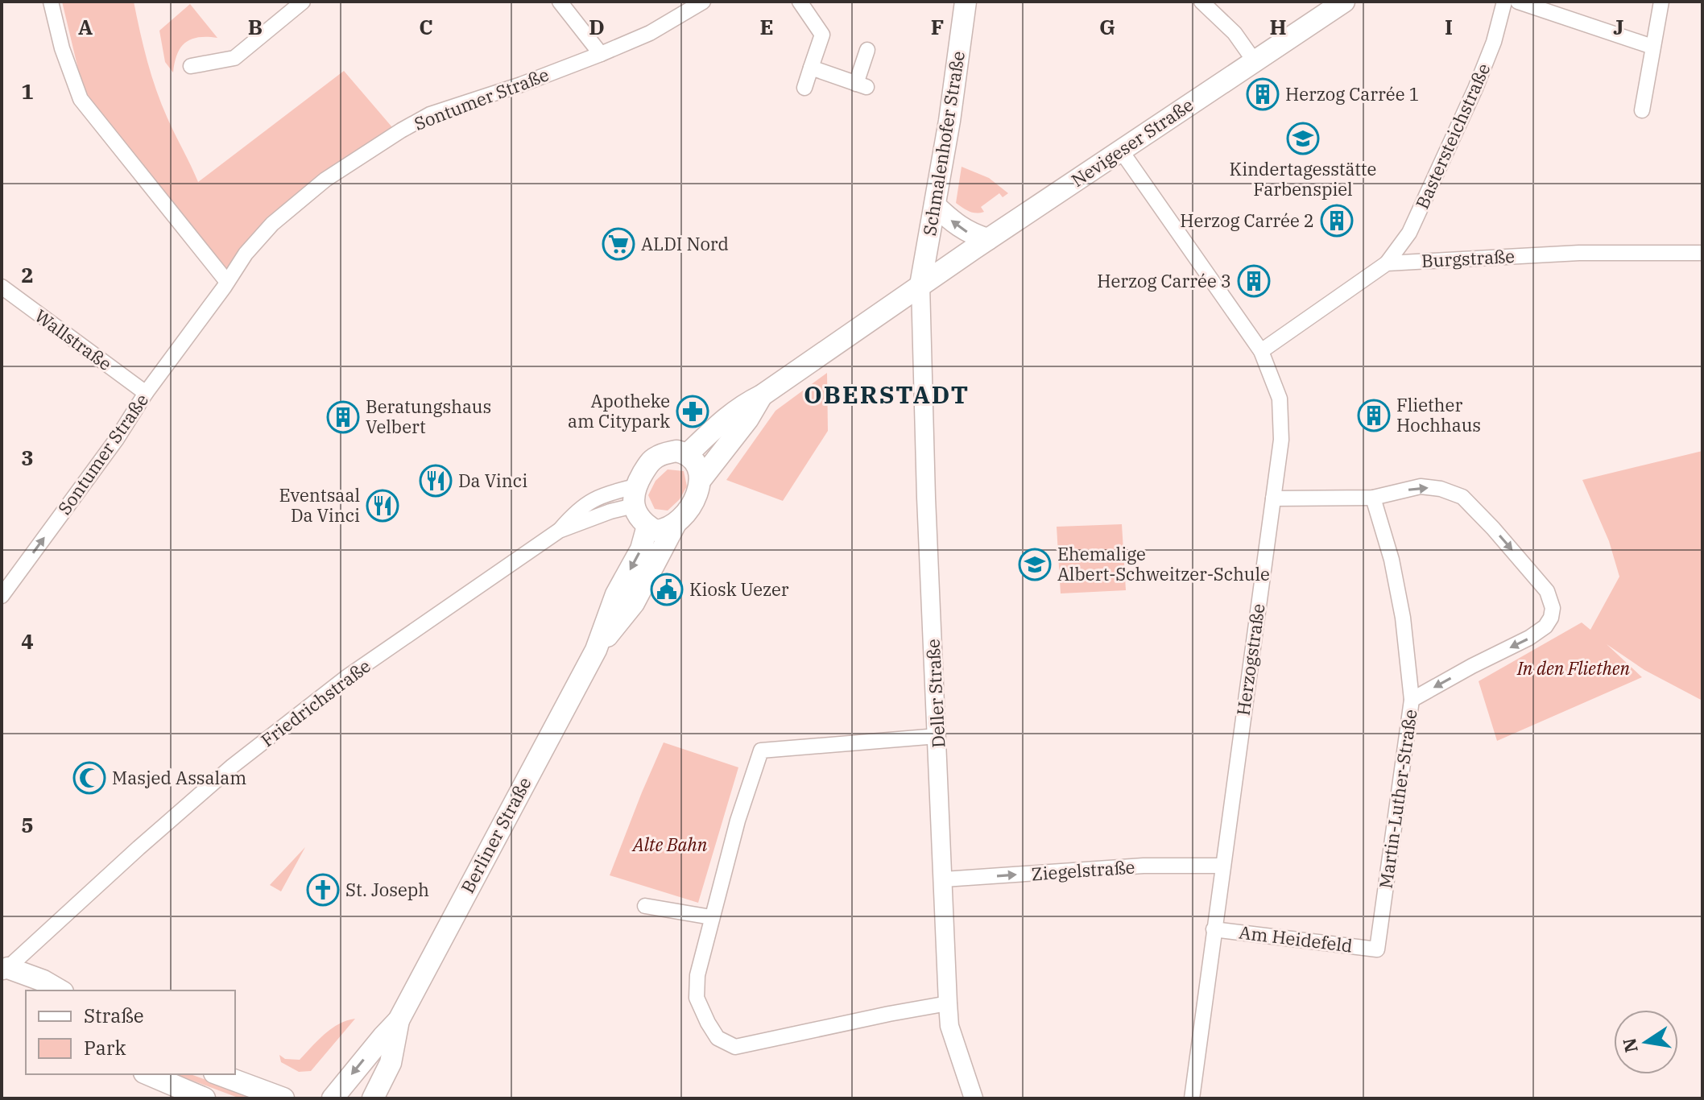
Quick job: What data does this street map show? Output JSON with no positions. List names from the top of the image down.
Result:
{
  "streets": {
    "main road": ["Nevigeser Straße", "Schmalenhofer Straße", "Berliner Straße"],
    "street": [
      "Sontumer Straße",
      "Bastersteichstraße",
      "Burgstraße",
      "Wallstraße",
      "Herzogstraße",
      "Deller Straße",
      "Friedrichstraße",
      "Martin-Luther-Straße",
      "Ziegelstraße",
      "Am Heidefeld"
    ]
  },
  "crossings": [
    ["Sontumer Straße", "Wallstraße"],
    ["Bastersteichstraße", "Burgstraße"],
    ["Nevigeser Straße", "Schmalenhofer Straße"],
    ["Nevigeser Straße", "Herzogstraße"],
    ["Nevigeser Straße", "Deller Straße"],
    ["Schmalenhofer Straße", "Deller Straße"],
    ["Herzogstraße", "Ziegelstraße"],
    ["Herzogstraße", "Am Heidefeld"],
    ["Deller Straße", "Ziegelstraße"],
    ["Friedrichstraße", "Berliner Straße"],
    ["Martin-Luther-Straße", "Am Heidefeld"]
  ],
  "one_way": ["Ziegelstraße"],
  "districts": ["OBERSTADT"],
  "parks": ["In den Fliethen", "Alte Bahn"],
  "places": {
    "building": [
      "Herzog Carrée 1",
      "Herzog Carrée 2",
      "Herzog Carrée 3",
      "Fliether Hochhaus",
      "Beratungshaus Velbert"
    ],
    "school or university": ["Kindertagesstätte Farbenspiel", "Ehemalige Albert-Schweitzer-Schule"],
    "supermarket": ["ALDI Nord"],
    "pharmacy": ["Apotheke am Citypark"],
    "restaurant": ["Da Vinci", "Eventsaal Da Vinci"],
    "public building": ["Kiosk Uezer"],
    "mosque": ["Masjed Assalam"],
    "church": ["St. Joseph"]
  },
  "legend": ["Straße", "Park"],
  "north": "left",
  "grid": {
    "columns": [
      "A",
      "B",
      "C",
      "D",
      "E",
      "F",
      "G",
      "H",
      "I",
      "J"
    ],
    "rows": [
      "1",
      "2",
      "3",
      "4",
      "5"
    ]
  }
}
